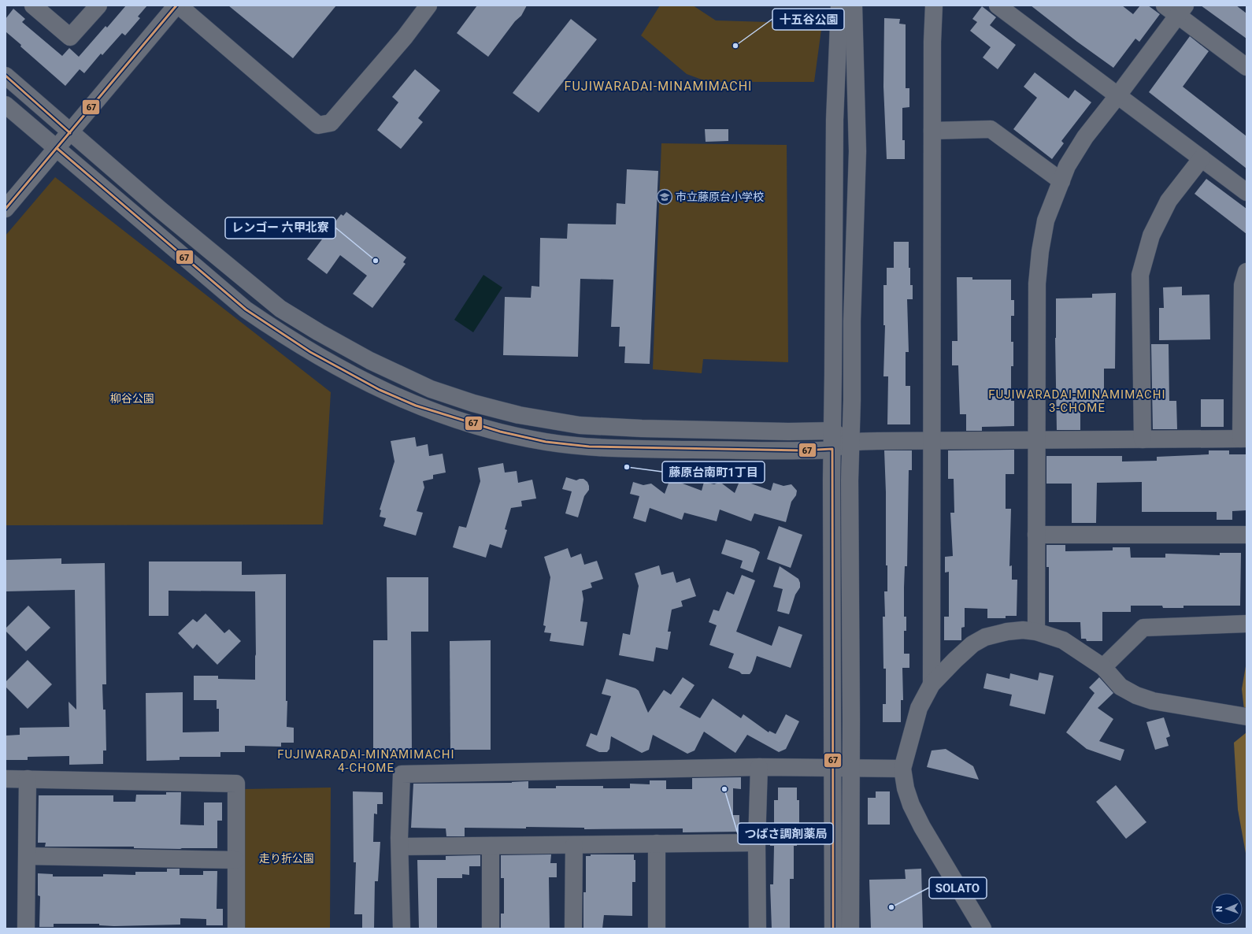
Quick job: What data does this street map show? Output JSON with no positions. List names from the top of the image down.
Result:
{
  "districts": ["FUJIWARADAI-MINAMIMACHI", "FUJIWARADAI-MINAMIMACHI 3-CHOME", "FUJIWARADAI-MINAMIMACHI 4-CHOME"],
  "parks": ["柳谷公園", "走り折公園"],
  "places": {
    "other": [
      "十五谷公園",
      "レンゴー 六甲北寮",
      "藤原台南町1丁目",
      "つばさ調剤薬局",
      "SOLATO"
    ],
    "school or university": ["市立藤原台小学校"]
  },
  "lines": ["transit line 67"],
  "north": "left"
}
